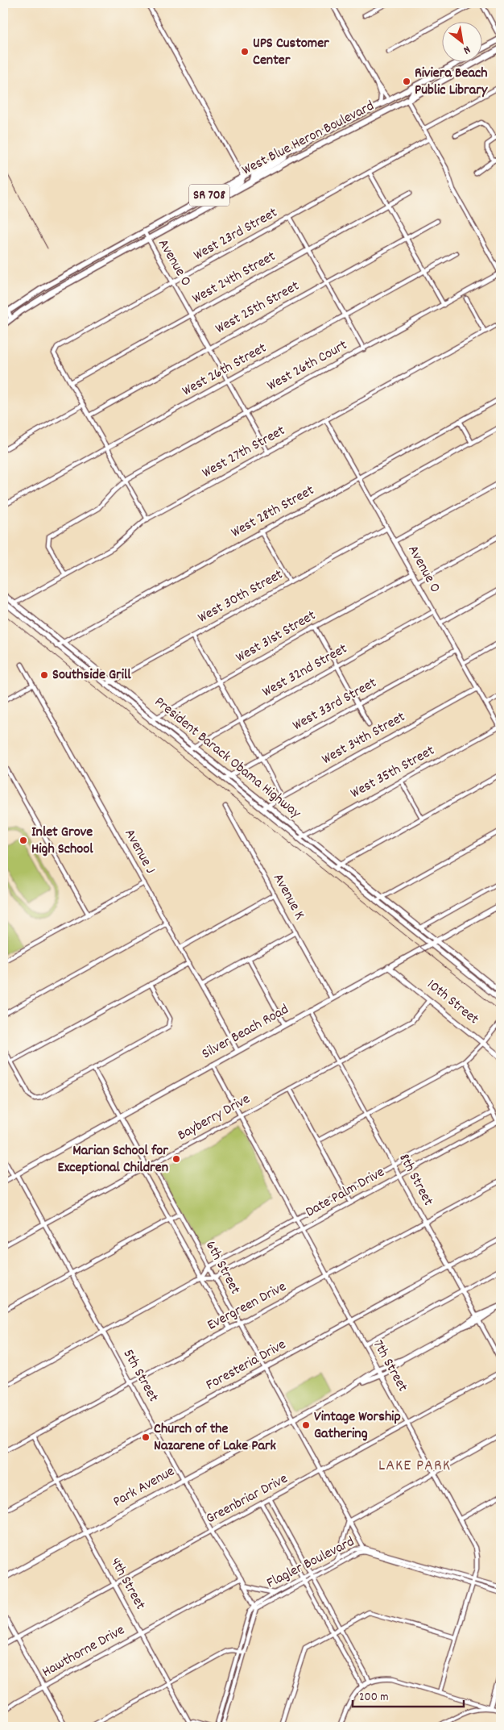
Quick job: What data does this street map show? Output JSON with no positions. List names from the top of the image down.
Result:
{
  "streets": {
    "main road": ["West Blue Heron Boulevard", "SR 708"],
    "street": [
      "West 23rd Street",
      "Avenue O",
      "West 24th Street",
      "West 25th Street",
      "West 26th Court",
      "West 26th Street",
      "West 27th Street",
      "West 28th Street",
      "West 30th Street",
      "West 31st Street",
      "West 32nd Street",
      "West 33rd Street",
      "West 34th Street",
      "President Barack Obama Highway",
      "West 35th Street",
      "Avenue J",
      "Avenue K",
      "10th Street",
      "Silver Beach Road",
      "Bayberry Drive",
      "8th Street",
      "Date Palm Drive",
      "6th Street",
      "Evergreen Drive",
      "Foresteria Drive",
      "7th Street",
      "5th Street",
      "Park Avenue",
      "Greenbriar Drive",
      "Flagler Boulevard",
      "4th Street",
      "Hawthorne Drive"
    ]
  },
  "crossings": [
    ["West Blue Heron Boulevard", "Avenue O"],
    ["West 23rd Street", "Avenue O"],
    ["West 23rd Street", "West 24th Street"],
    ["Avenue O", "West 24th Street"],
    ["Avenue O", "West 25th Street"],
    ["Avenue O", "West 26th Court"],
    ["Avenue O", "West 26th Street"],
    ["Avenue O", "West 27th Street"],
    ["Avenue O", "West 28th Street"],
    ["Avenue O", "West 30th Street"],
    ["Avenue O", "West 31st Street"],
    ["Avenue O", "West 32nd Street"],
    ["Avenue O", "West 33rd Street"],
    ["Avenue O", "West 34th Street"],
    ["Avenue O", "West 35th Street"],
    ["West 26th Court", "West 27th Street"],
    ["West 27th Street", "President Barack Obama Highway"],
    ["West 28th Street", "President Barack Obama Highway"],
    ["West 30th Street", "President Barack Obama Highway"],
    ["West 31st Street", "President Barack Obama Highway"],
    ["West 32nd Street", "President Barack Obama Highway"],
    ["West 33rd Street", "President Barack Obama Highway"],
    ["West 34th Street", "President Barack Obama Highway"],
    ["President Barack Obama Highway", "West 35th Street"],
    ["President Barack Obama Highway", "Silver Beach Road"],
    ["Avenue J", "Silver Beach Road"],
    ["Avenue K", "Silver Beach Road"],
    ["10th Street", "Silver Beach Road"],
    ["10th Street", "Bayberry Drive"],
    ["Silver Beach Road", "8th Street"],
    ["Silver Beach Road", "7th Street"],
    ["Silver Beach Road", "5th Street"],
    ["Bayberry Drive", "8th Street"],
    ["Bayberry Drive", "6th Street"],
    ["Bayberry Drive", "7th Street"],
    ["Bayberry Drive", "5th Street"],
    ["8th Street", "Date Palm Drive"],
    ["8th Street", "Evergreen Drive"],
    ["8th Street", "Foresteria Drive"],
    ["8th Street", "Park Avenue"],
    ["Date Palm Drive", "6th Street"],
    ["Date Palm Drive", "7th Street"],
    ["Date Palm Drive", "5th Street"],
    ["6th Street", "Evergreen Drive"],
    ["6th Street", "Foresteria Drive"],
    ["6th Street", "Park Avenue"],
    ["6th Street", "Greenbriar Drive"],
    ["6th Street", "Flagler Boulevard"],
    ["Evergreen Drive", "7th Street"],
    ["Evergreen Drive", "5th Street"],
    ["Evergreen Drive", "4th Street"],
    ["Foresteria Drive", "7th Street"],
    ["Foresteria Drive", "5th Street"],
    ["Foresteria Drive", "4th Street"],
    ["7th Street", "Park Avenue"],
    ["7th Street", "Greenbriar Drive"],
    ["7th Street", "Flagler Boulevard"],
    ["5th Street", "Park Avenue"],
    ["5th Street", "Greenbriar Drive"],
    ["5th Street", "Flagler Boulevard"],
    ["5th Street", "Hawthorne Drive"],
    ["Park Avenue", "4th Street"],
    ["Greenbriar Drive", "4th Street"],
    ["4th Street", "Hawthorne Drive"]
  ],
  "districts": ["LAKE PARK"],
  "places": [
    "UPS Customer Center",
    "Riviera Beach Public Library",
    "Southside Grill",
    "Inlet Grove High School",
    "Marian School for Exceptional Children",
    "Vintage Worship Gathering",
    "Church of the Nazarene of Lake Park"
  ],
  "scale_bar": "200 m",
  "north": "bottom right"
}
